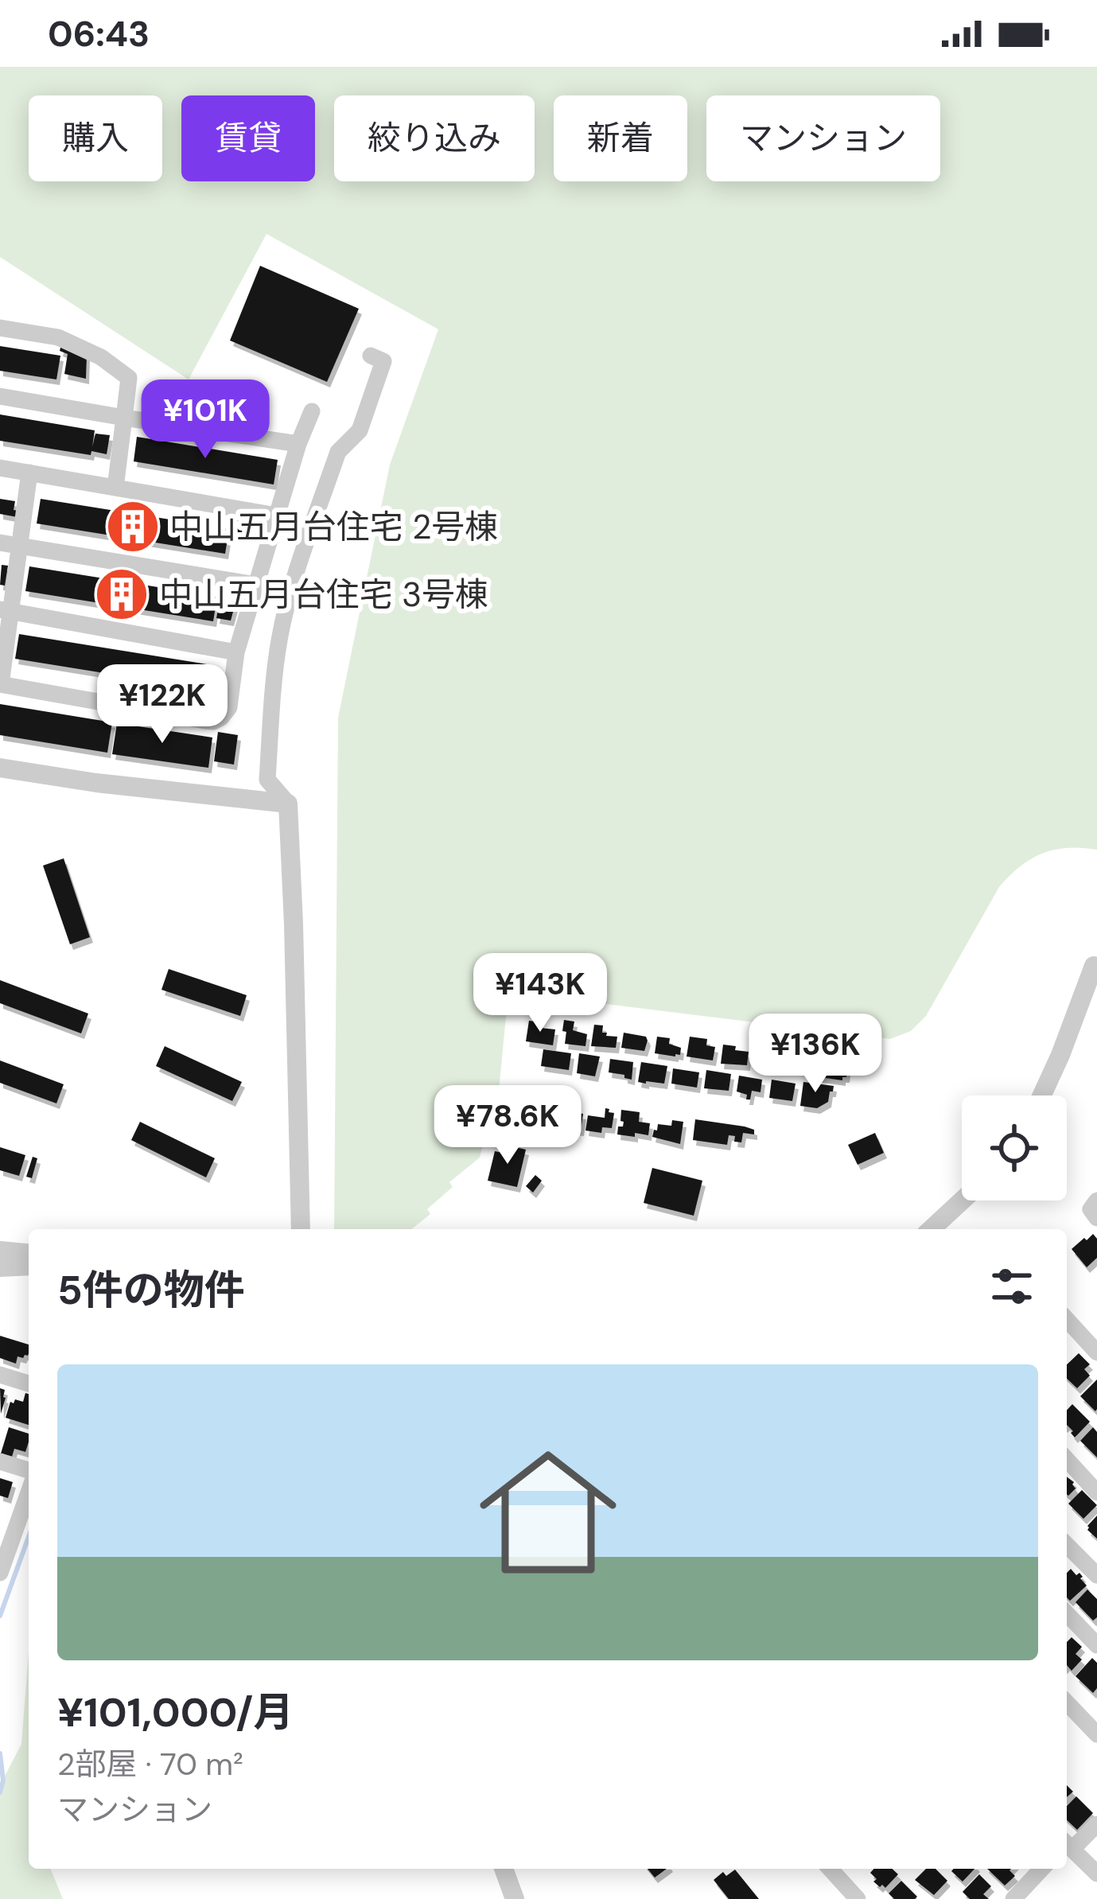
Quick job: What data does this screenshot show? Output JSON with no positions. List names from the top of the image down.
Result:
{
  "places": {
    "building": ["中山五月台住宅 2号棟", "中山五月台住宅 3号棟"]
  },
  "page": {
    "status": "06:43",
    "chip": [
      "購入",
      "賃貸",
      "絞り込み",
      "新着",
      "マンション"
    ],
    "price": [
      "¥101K",
      "¥122K",
      "¥143K",
      "¥136K",
      "¥78.6K"
    ],
    "heading": "5件の物件",
    "list": [
      {
        "name": "¥101,000/月",
        "note": "2部屋 · 70 m² · マンション"
      }
    ]
  }
}
